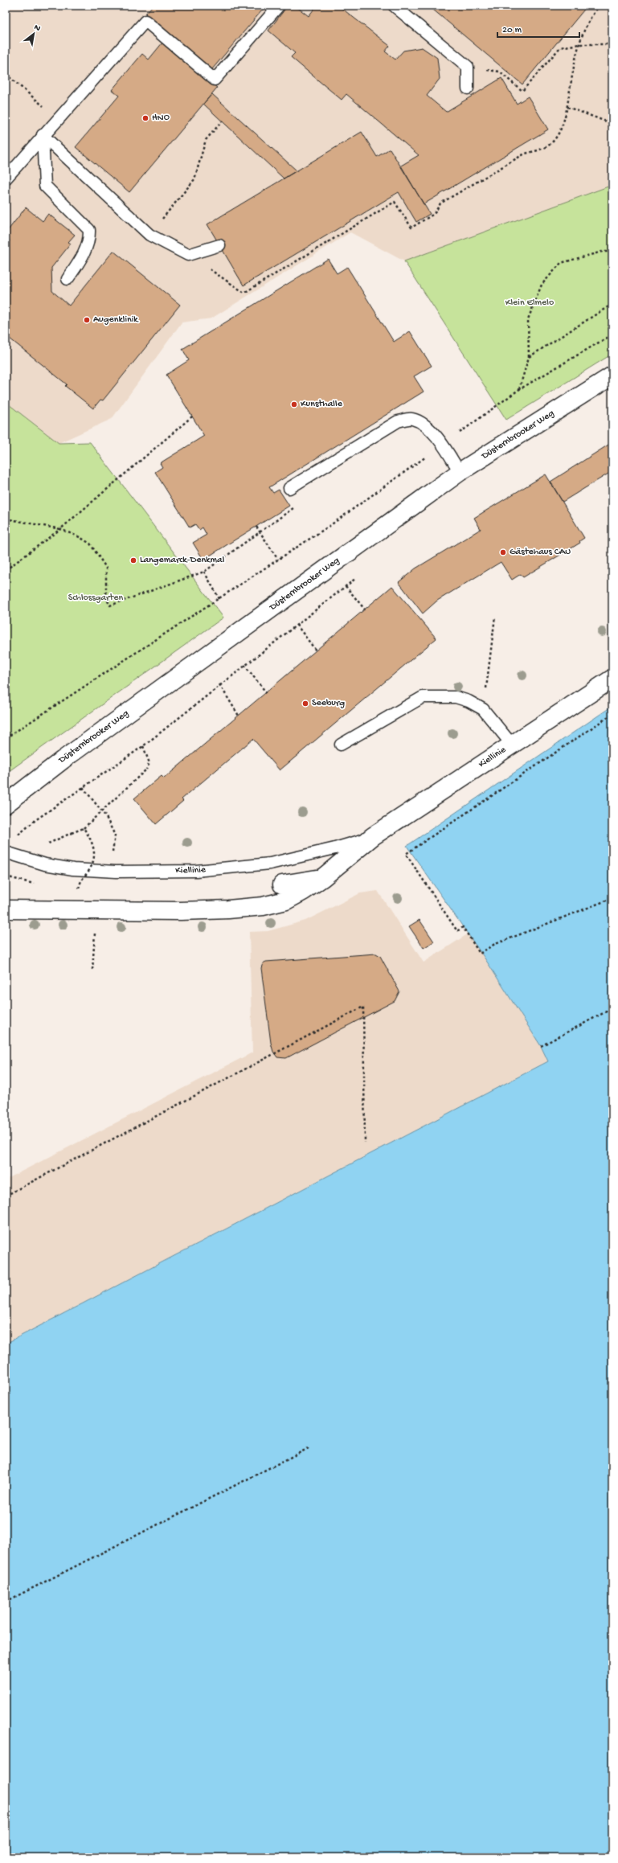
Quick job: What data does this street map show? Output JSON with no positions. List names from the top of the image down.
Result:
{
  "streets": {
    "street": ["Düsternbrooker Weg", "Kiellinie"]
  },
  "parks": ["Klein Elmelo", "Schlossgarten"],
  "places": [
    "HNO",
    "Augenklinik",
    "Kunsthalle",
    "Gästehaus CAU",
    "Langemarck-Denkmal",
    "Seeburg"
  ],
  "scale_bar": "20 m",
  "north": "top right"
}
